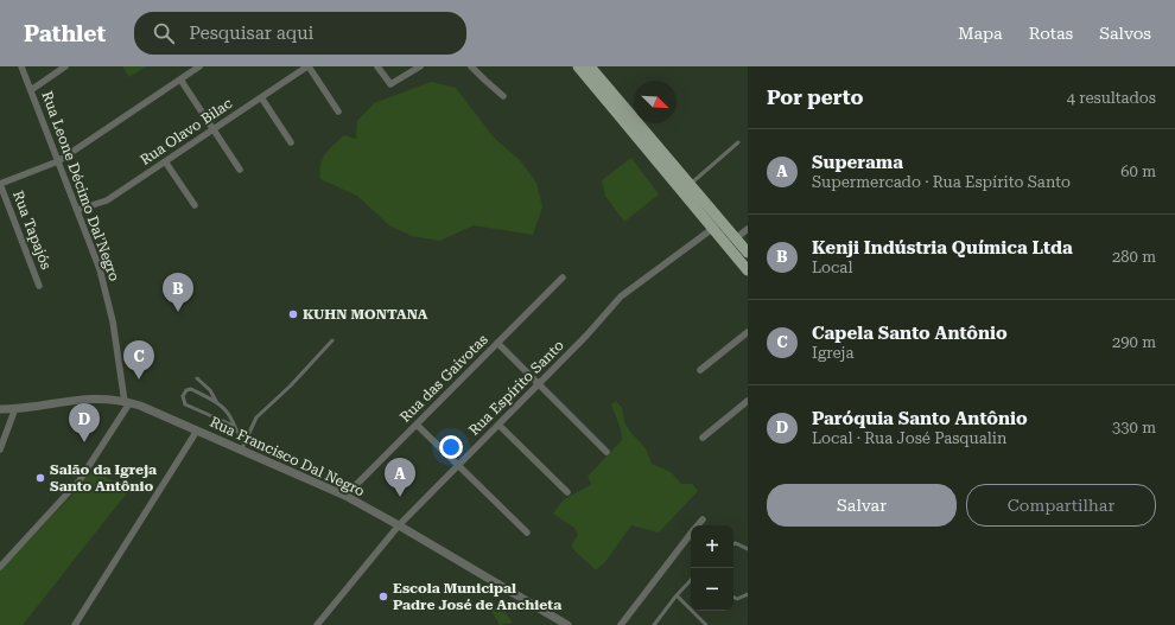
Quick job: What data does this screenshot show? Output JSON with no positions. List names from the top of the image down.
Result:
{
  "streets": {
    "street": [
      "Rua Olavo Bilac",
      "Rua Leone Décimo Dal'Negro",
      "Rua Tapajós",
      "Rua das Gaivotas",
      "Rua Espírito Santo",
      "Rua Francisco Dal Negro"
    ]
  },
  "crossings": [
    ["Rua Olavo Bilac", "Rua Leone Décimo Dal'Negro"],
    ["Rua Leone Décimo Dal'Negro", "Rua Francisco Dal Negro"],
    ["Rua das Gaivotas", "Rua Francisco Dal Negro"],
    ["Rua Espírito Santo", "Rua Francisco Dal Negro"]
  ],
  "places": ["KUHN MONTANA", "Salão da Igreja Santo Antônio", "Escola Municipal Padre José de Anchieta"],
  "north": "bottom right",
  "page": {
    "header": "Pathlet",
    "search": "Pesquisar aqui",
    "nav": ["Mapa", "Rotas", "Salvos"],
    "heading": ["Por perto", "4 resultados"],
    "list": [
      {
        "mark": "A",
        "name": "Superama",
        "note": "Supermercado · Rua Espírito Santo",
        "value": "60 m"
      },
      {
        "mark": "B",
        "name": "Kenji Indústria Química Ltda",
        "note": "Local",
        "value": "280 m"
      },
      {
        "mark": "C",
        "name": "Capela Santo Antônio",
        "note": "Igreja",
        "value": "290 m"
      },
      {
        "mark": "D",
        "name": "Paróquia Santo Antônio",
        "note": "Local · Rua José Pasqualin",
        "value": "330 m"
      }
    ],
    "pins": [
      "B",
      "C",
      "D",
      "A"
    ],
    "buttons": ["Salvar", "Compartilhar"],
    "map_buttons": ["+", "−"]
  }
}
